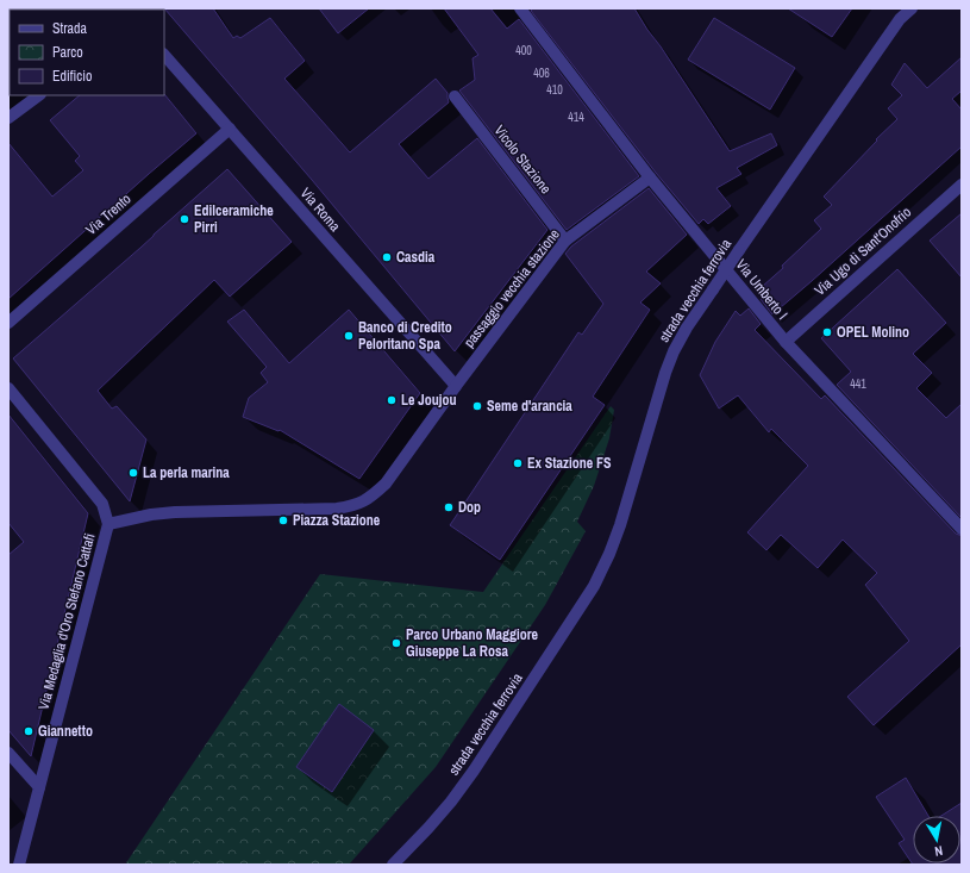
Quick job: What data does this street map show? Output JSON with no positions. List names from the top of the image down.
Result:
{
  "streets": {
    "street": [
      "Vicolo Stazione",
      "Via Roma",
      "Via Trento",
      "Via Ugo di Sant'Onofrio",
      "passaggio vecchia stazione",
      "Via Umberto I",
      "strada vecchia ferrovia",
      "Via Medaglia d'Oro Stefano Cattafi"
    ]
  },
  "crossings": [
    ["Vicolo Stazione", "passaggio vecchia stazione"],
    ["Via Roma", "Via Trento"],
    ["Via Roma", "passaggio vecchia stazione"],
    ["Via Ugo di Sant'Onofrio", "Via Umberto I"],
    ["passaggio vecchia stazione", "Via Umberto I"],
    ["passaggio vecchia stazione", "Via Medaglia d'Oro Stefano Cattafi"]
  ],
  "places": [
    "Edilceramiche Pirri",
    "Casdia",
    "OPEL Molino",
    "Banco di Credito Peloritano Spa",
    "Le Joujou",
    "Seme d'arancia",
    "Ex Stazione FS",
    "La perla marina",
    "Dop",
    "Piazza Stazione",
    "Parco Urbano Maggiore Giuseppe La Rosa",
    "Giannetto"
  ],
  "house_numbers": [
    "400",
    "406",
    "410",
    "414",
    "441"
  ],
  "legend": ["Strada", "Parco", "Edificio"],
  "north": "bottom"
}
